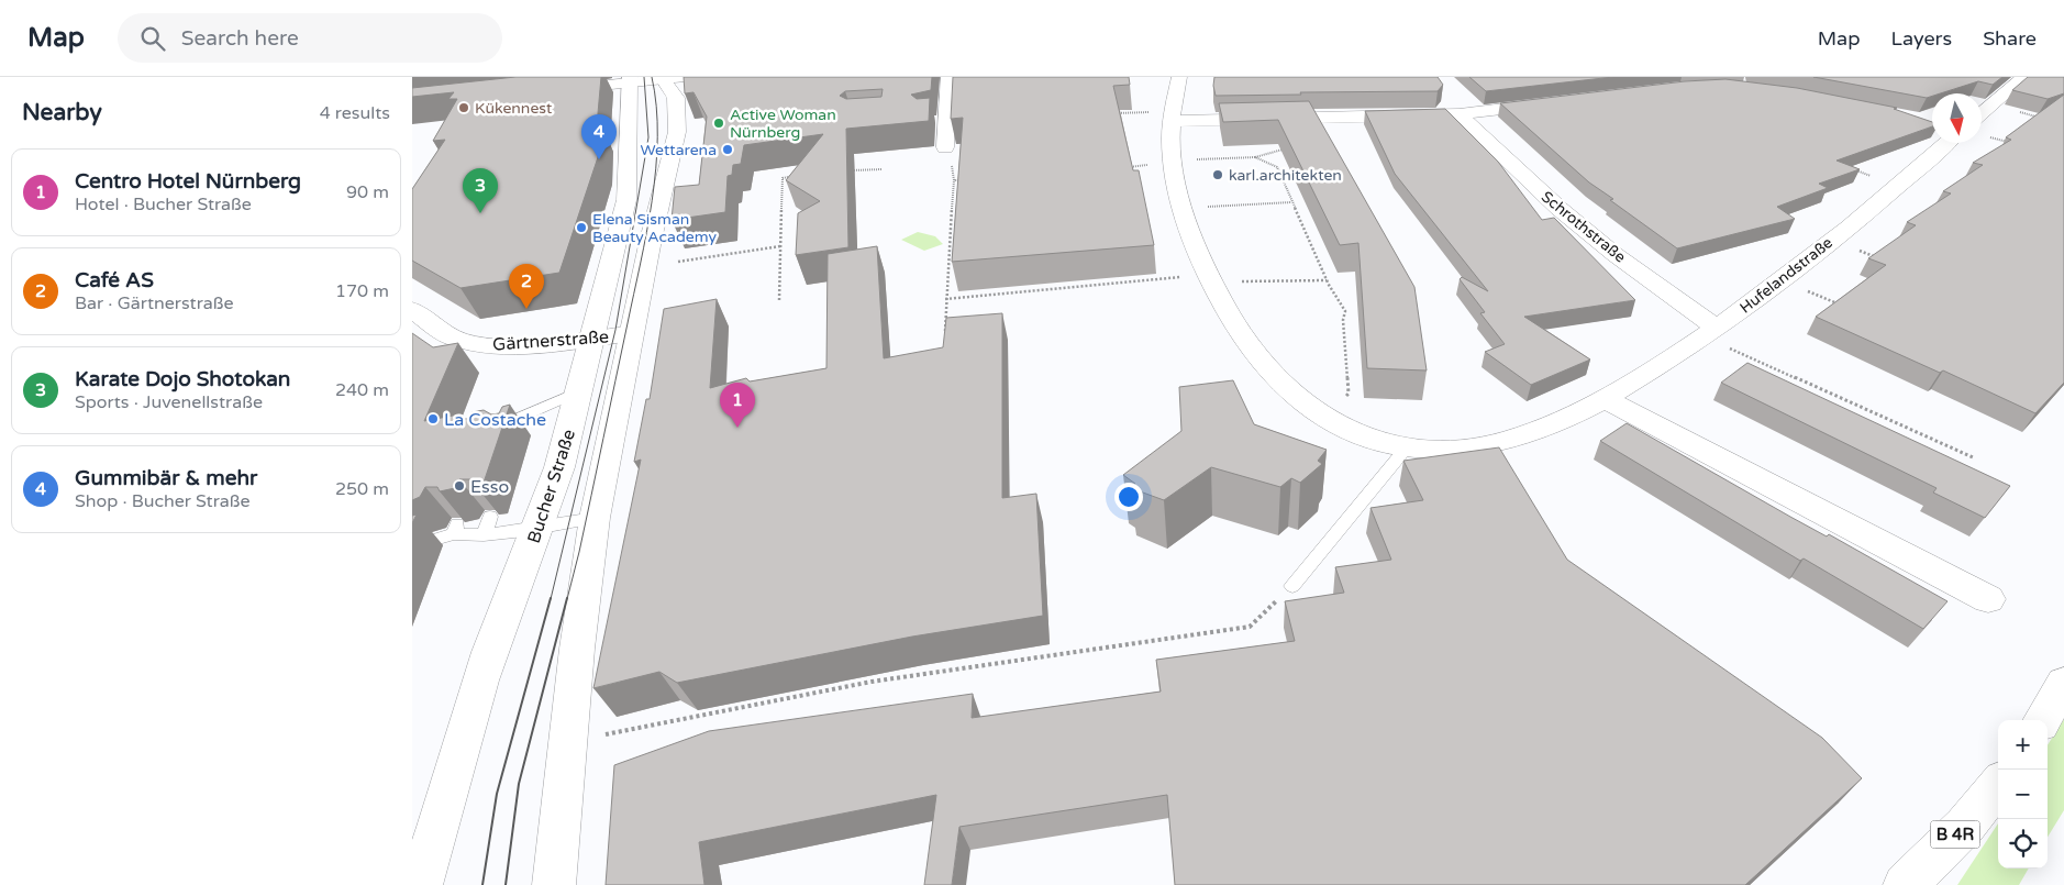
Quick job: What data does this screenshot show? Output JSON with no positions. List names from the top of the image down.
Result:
{
  "streets": {
    "street": [
      "Schrothstraße",
      "Hufelandstraße",
      "Gärtnerstraße",
      "Bucher Straße",
      "B 4R"
    ]
  },
  "crossings": [
    ["Schrothstraße", "Hufelandstraße"],
    ["Gärtnerstraße", "Bucher Straße"]
  ],
  "places": [
    "Kükennest",
    "Active Woman Nürnberg",
    "Wettarena",
    "karl.architekten",
    "Elena Sisman Beauty Academy",
    "La Costache",
    "Esso"
  ],
  "north": "bottom",
  "page": {
    "header": "Map",
    "search": "Search here",
    "nav": ["Map", "Layers", "Share"],
    "heading": ["Nearby", "4 results"],
    "pins": [
      "4",
      "3",
      "2",
      "1"
    ],
    "list": [
      {
        "mark": "1",
        "name": "Centro Hotel Nürnberg",
        "note": "Hotel · Bucher Straße",
        "value": "90 m"
      },
      {
        "mark": "2",
        "name": "Café AS",
        "note": "Bar · Gärtnerstraße",
        "value": "170 m"
      },
      {
        "mark": "3",
        "name": "Karate Dojo Shotokan",
        "note": "Sports · Juvenellstraße",
        "value": "240 m"
      },
      {
        "mark": "4",
        "name": "Gummibär & mehr",
        "note": "Shop · Bucher Straße",
        "value": "250 m"
      }
    ],
    "map_buttons": ["+", "−"]
  }
}
